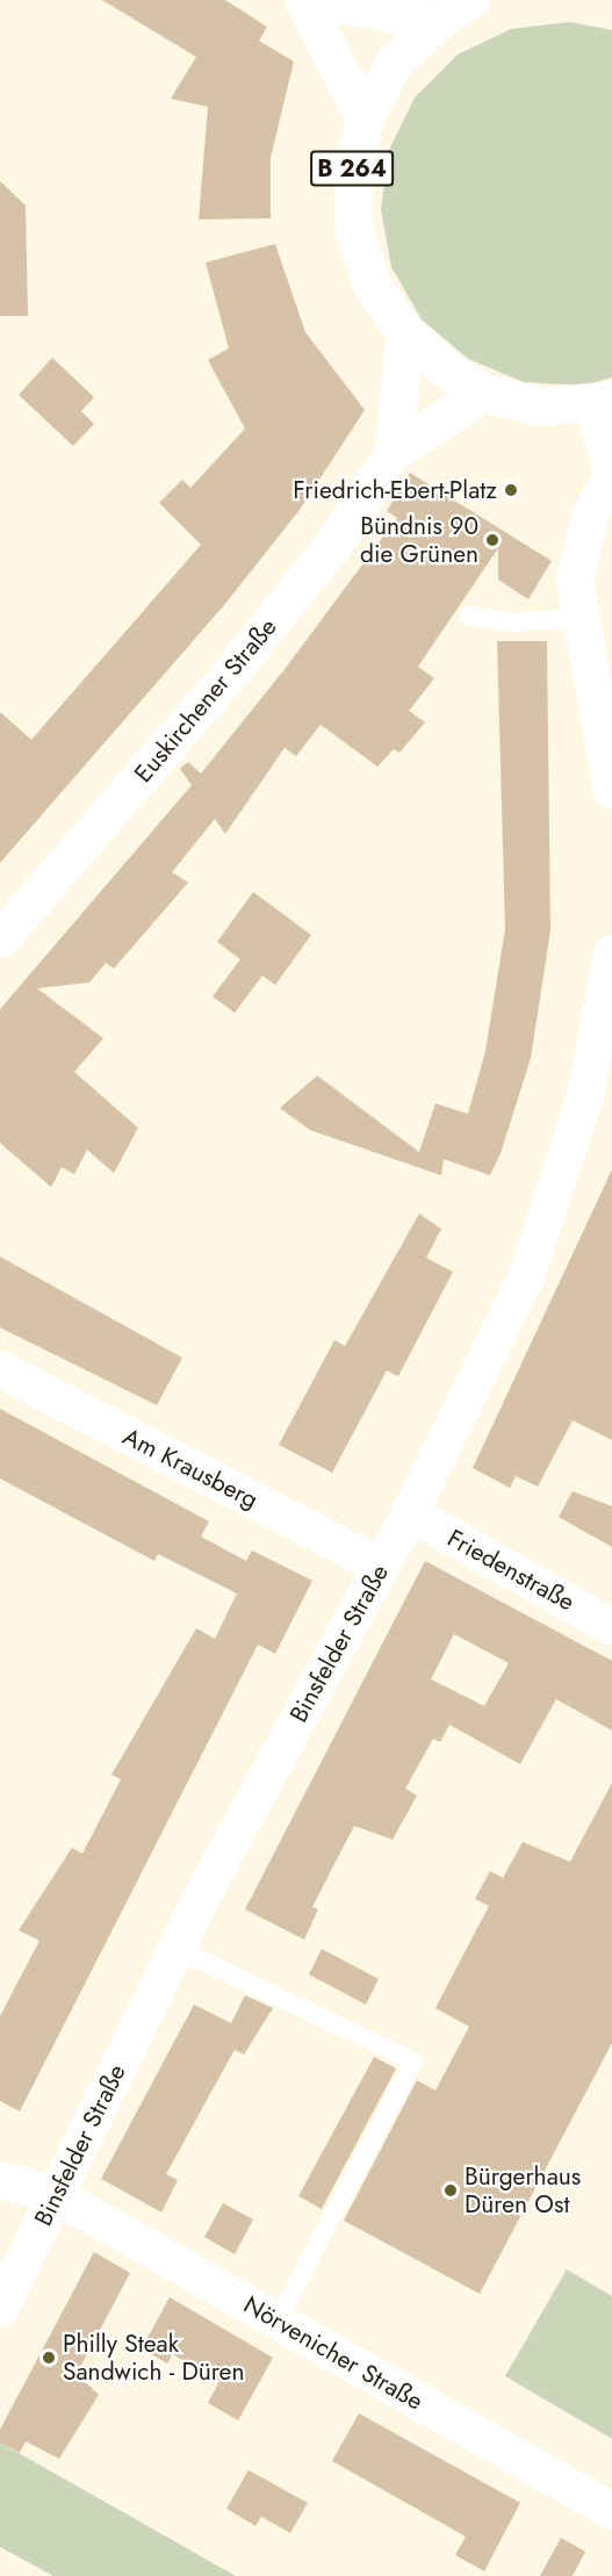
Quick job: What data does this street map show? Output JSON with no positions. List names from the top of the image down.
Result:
{
  "streets": {
    "main road": ["B 264", "Euskirchener Straße"],
    "street": [
      "Am Krausberg",
      "Friedenstraße",
      "Binsfelder Straße",
      "Nörvenicher Straße"
    ]
  },
  "crossings": [
    ["B 264", "Euskirchener Straße"],
    ["Am Krausberg", "Binsfelder Straße"],
    ["Friedenstraße", "Binsfelder Straße"],
    ["Binsfelder Straße", "Nörvenicher Straße"]
  ],
  "places": [
    "Friedrich-Ebert-Platz",
    "Bündnis 90 die Grünen",
    "Bürgerhaus Düren Ost",
    "Philly Steak Sandwich - Düren"
  ]
}
